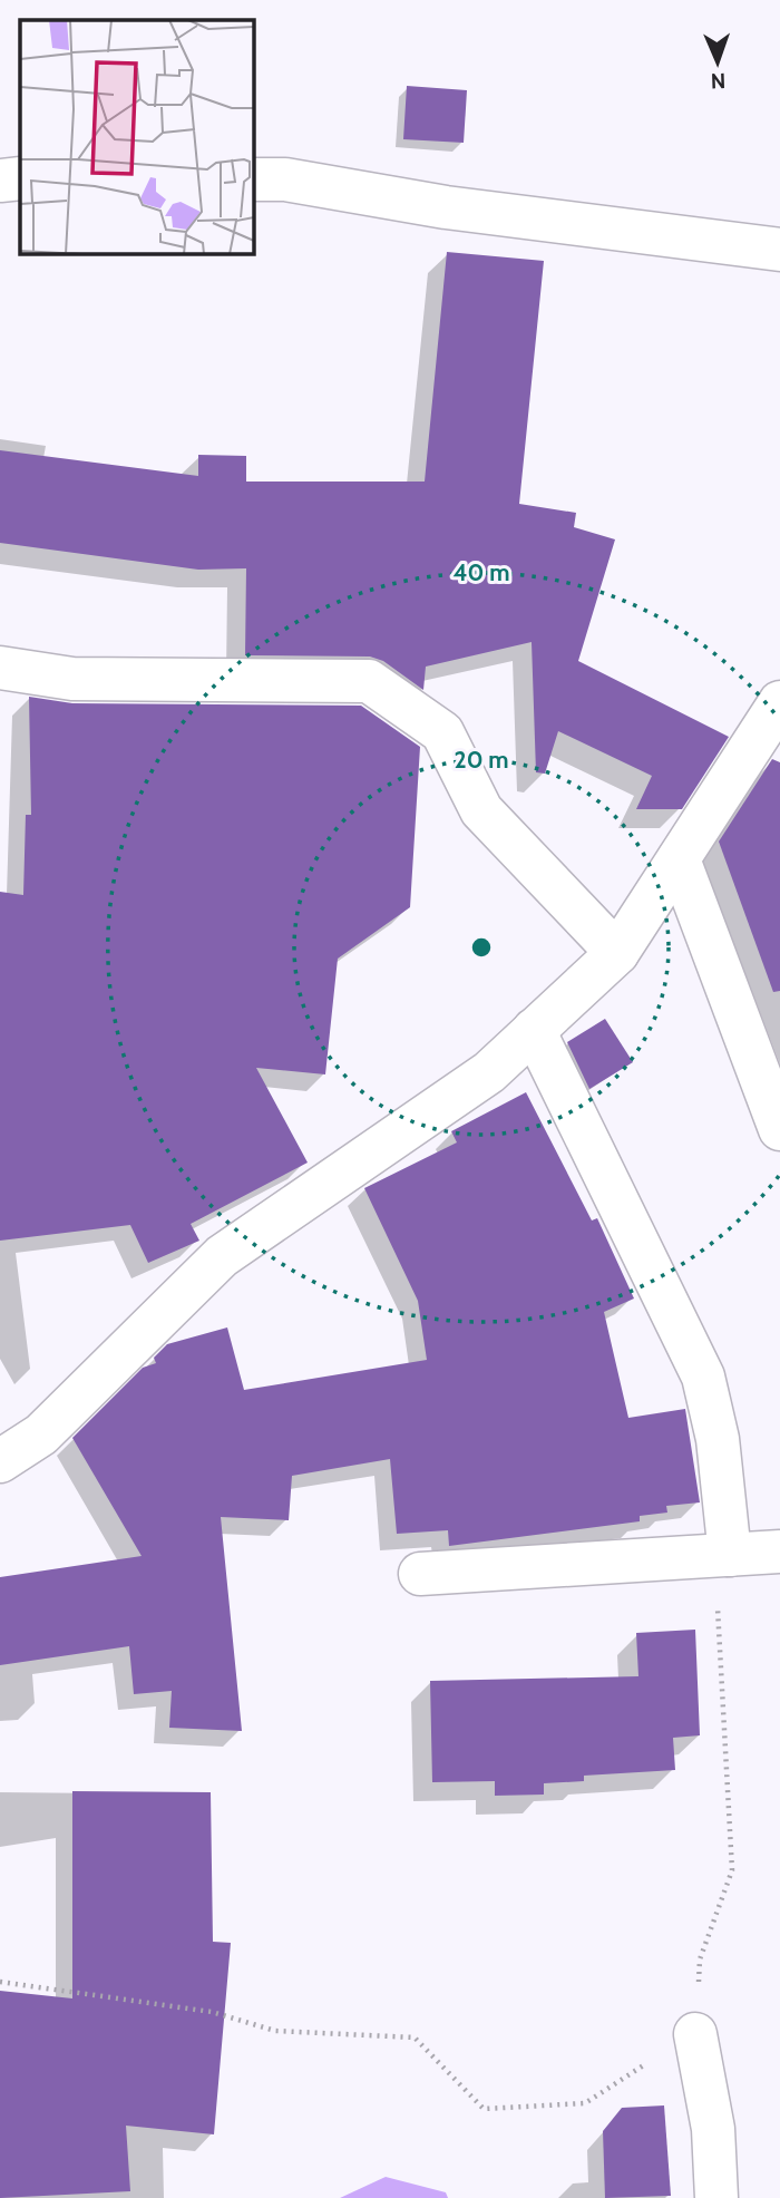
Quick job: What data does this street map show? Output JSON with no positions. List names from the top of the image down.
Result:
{
  "north": "bottom",
  "rings": ["40 m", "20 m"]
}
